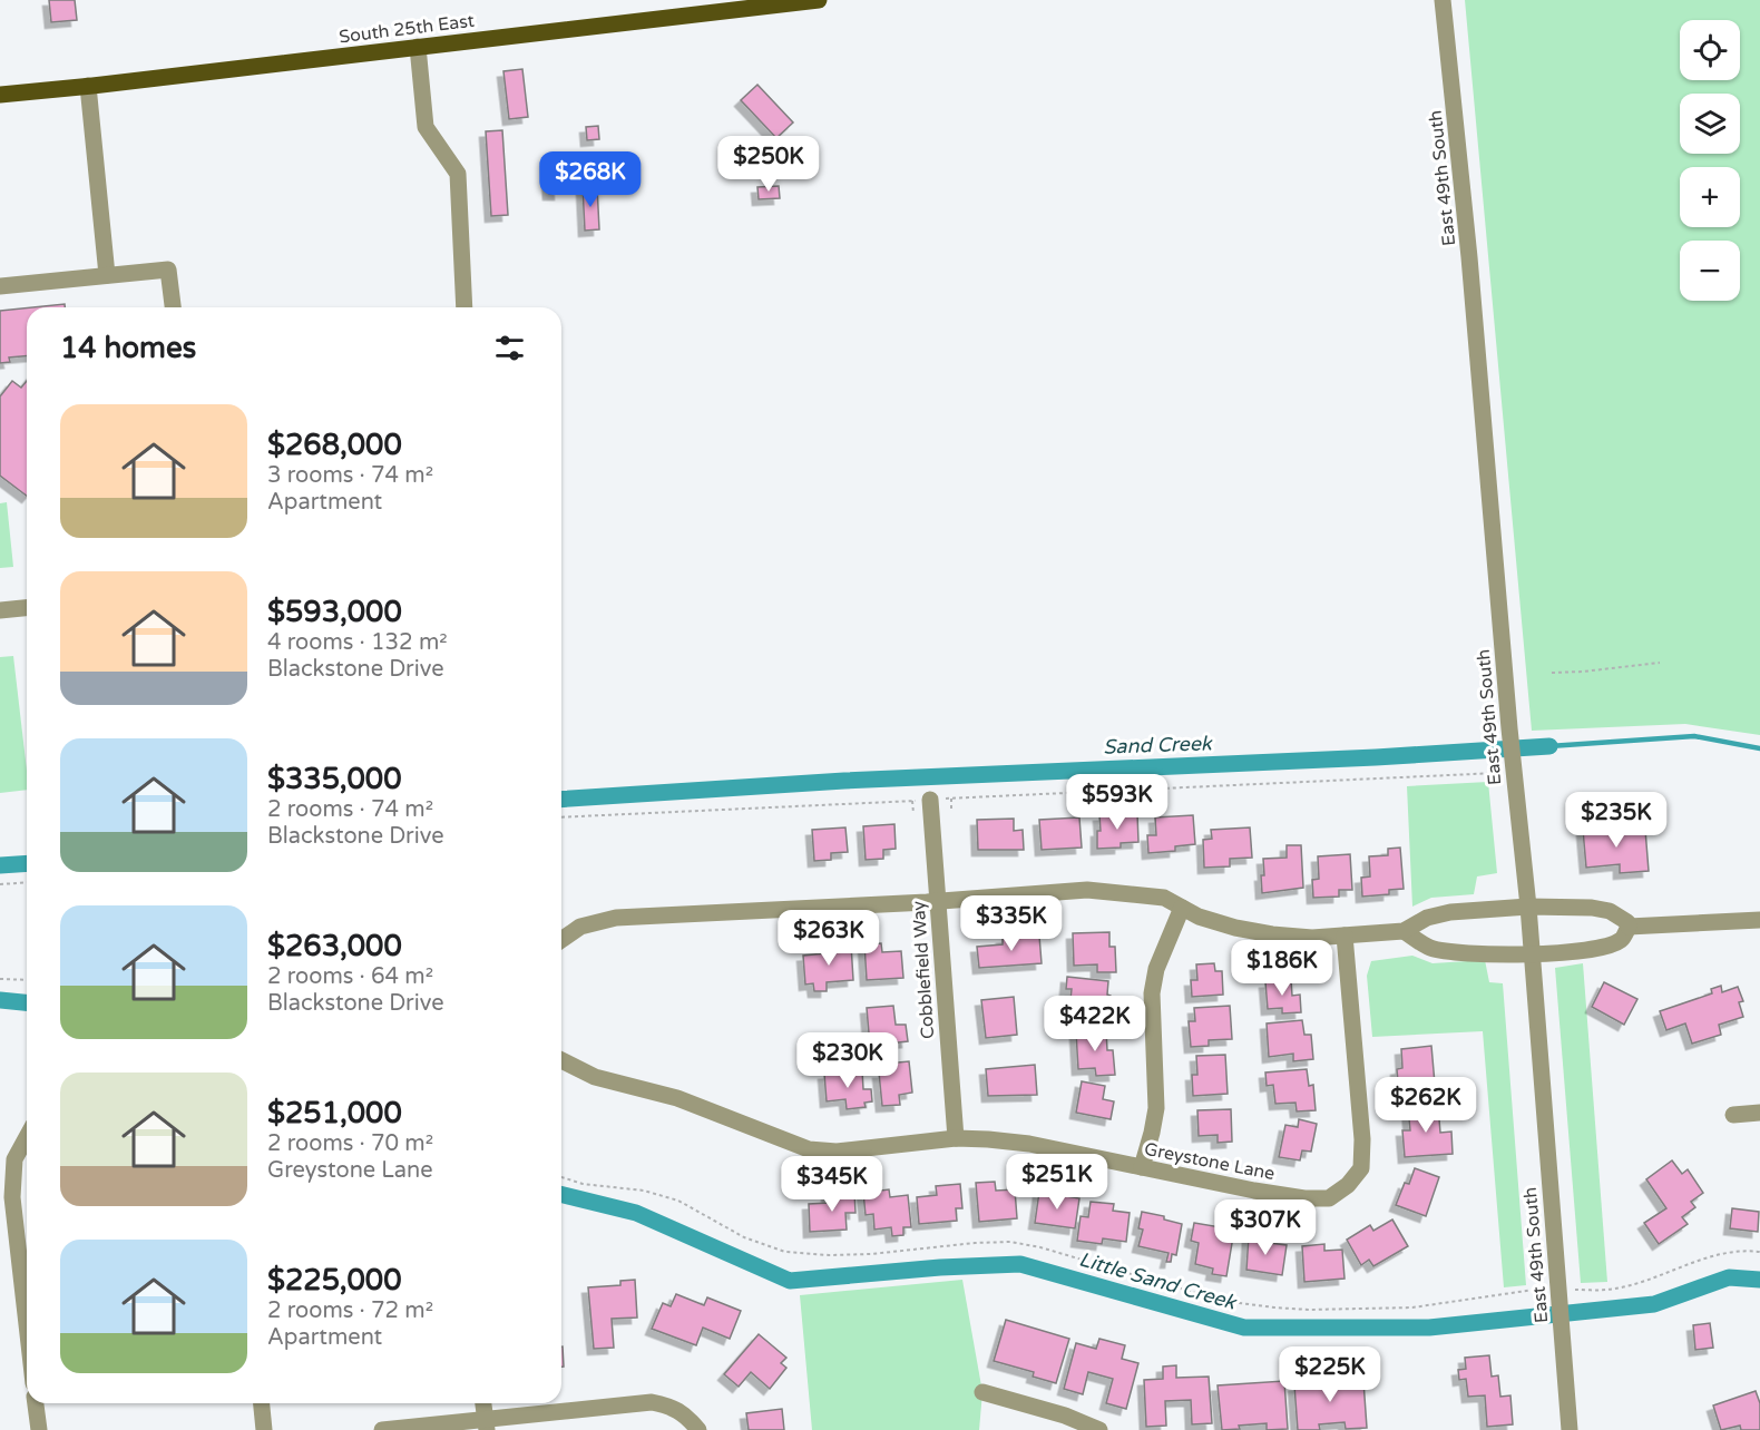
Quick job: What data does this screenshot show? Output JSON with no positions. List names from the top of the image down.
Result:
{
  "streets": {
    "main road": ["South 25th East"],
    "street": ["East 49th South", "Cobblefield Way", "Greystone Lane"]
  },
  "crossings": [
    ["Cobblefield Way", "Greystone Lane"]
  ],
  "water": ["Sand Creek", "Little Sand Creek"],
  "page": {
    "map_buttons": ["+", "−"],
    "price": [
      "$250K",
      "$268K",
      "$593K",
      "$235K",
      "$335K",
      "$263K",
      "$186K",
      "$422K",
      "$230K",
      "$262K",
      "$251K",
      "$345K",
      "$307K",
      "$225K"
    ],
    "heading": "14 homes",
    "list": [
      {
        "name": "$268,000",
        "note": "3 rooms · 74 m² · Apartment"
      },
      {
        "name": "$593,000",
        "note": "4 rooms · 132 m² · Blackstone Drive"
      },
      {
        "name": "$335,000",
        "note": "2 rooms · 74 m² · Blackstone Drive"
      },
      {
        "name": "$263,000",
        "note": "2 rooms · 64 m² · Blackstone Drive"
      },
      {
        "name": "$251,000",
        "note": "2 rooms · 70 m² · Greystone Lane"
      },
      {
        "name": "$225,000",
        "note": "2 rooms · 72 m² · Apartment"
      }
    ]
  }
}
